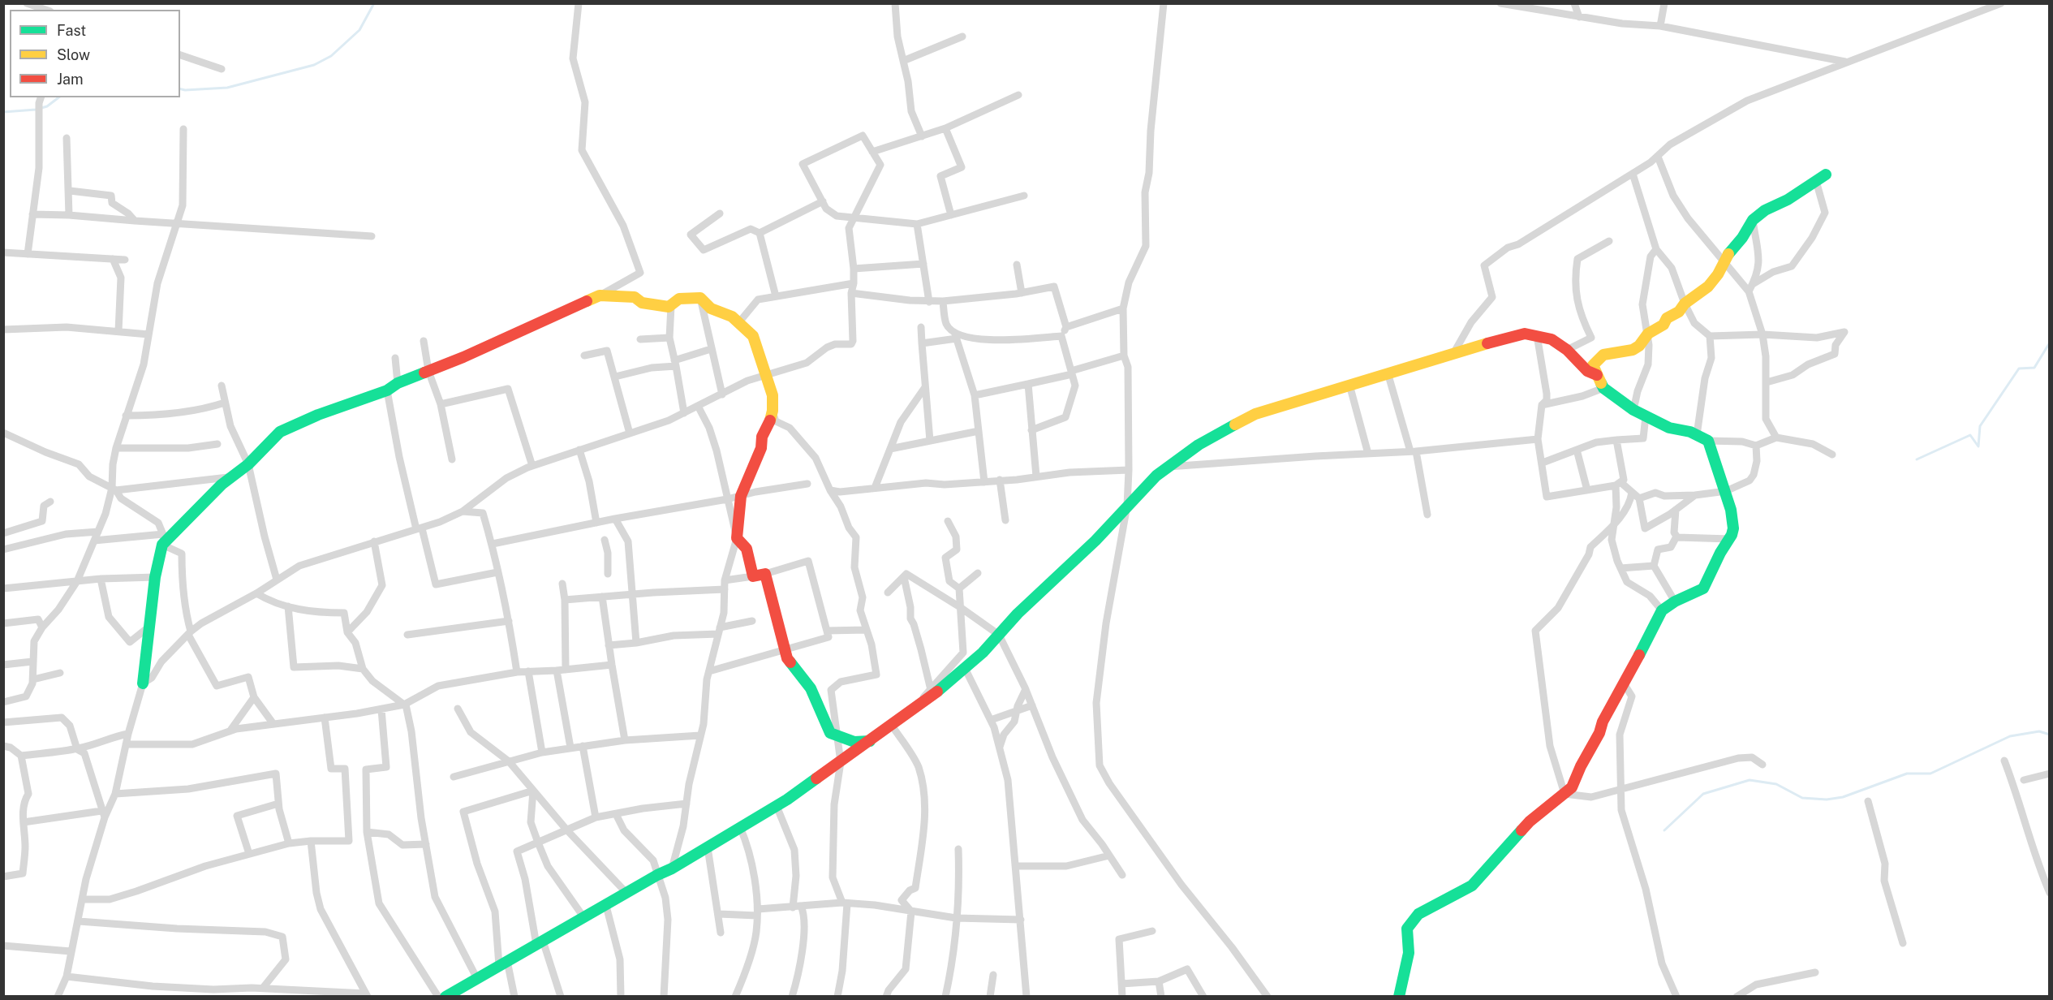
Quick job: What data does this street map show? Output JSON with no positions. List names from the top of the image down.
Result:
{
  "legend": ["Fast", "Slow", "Jam"]
}
